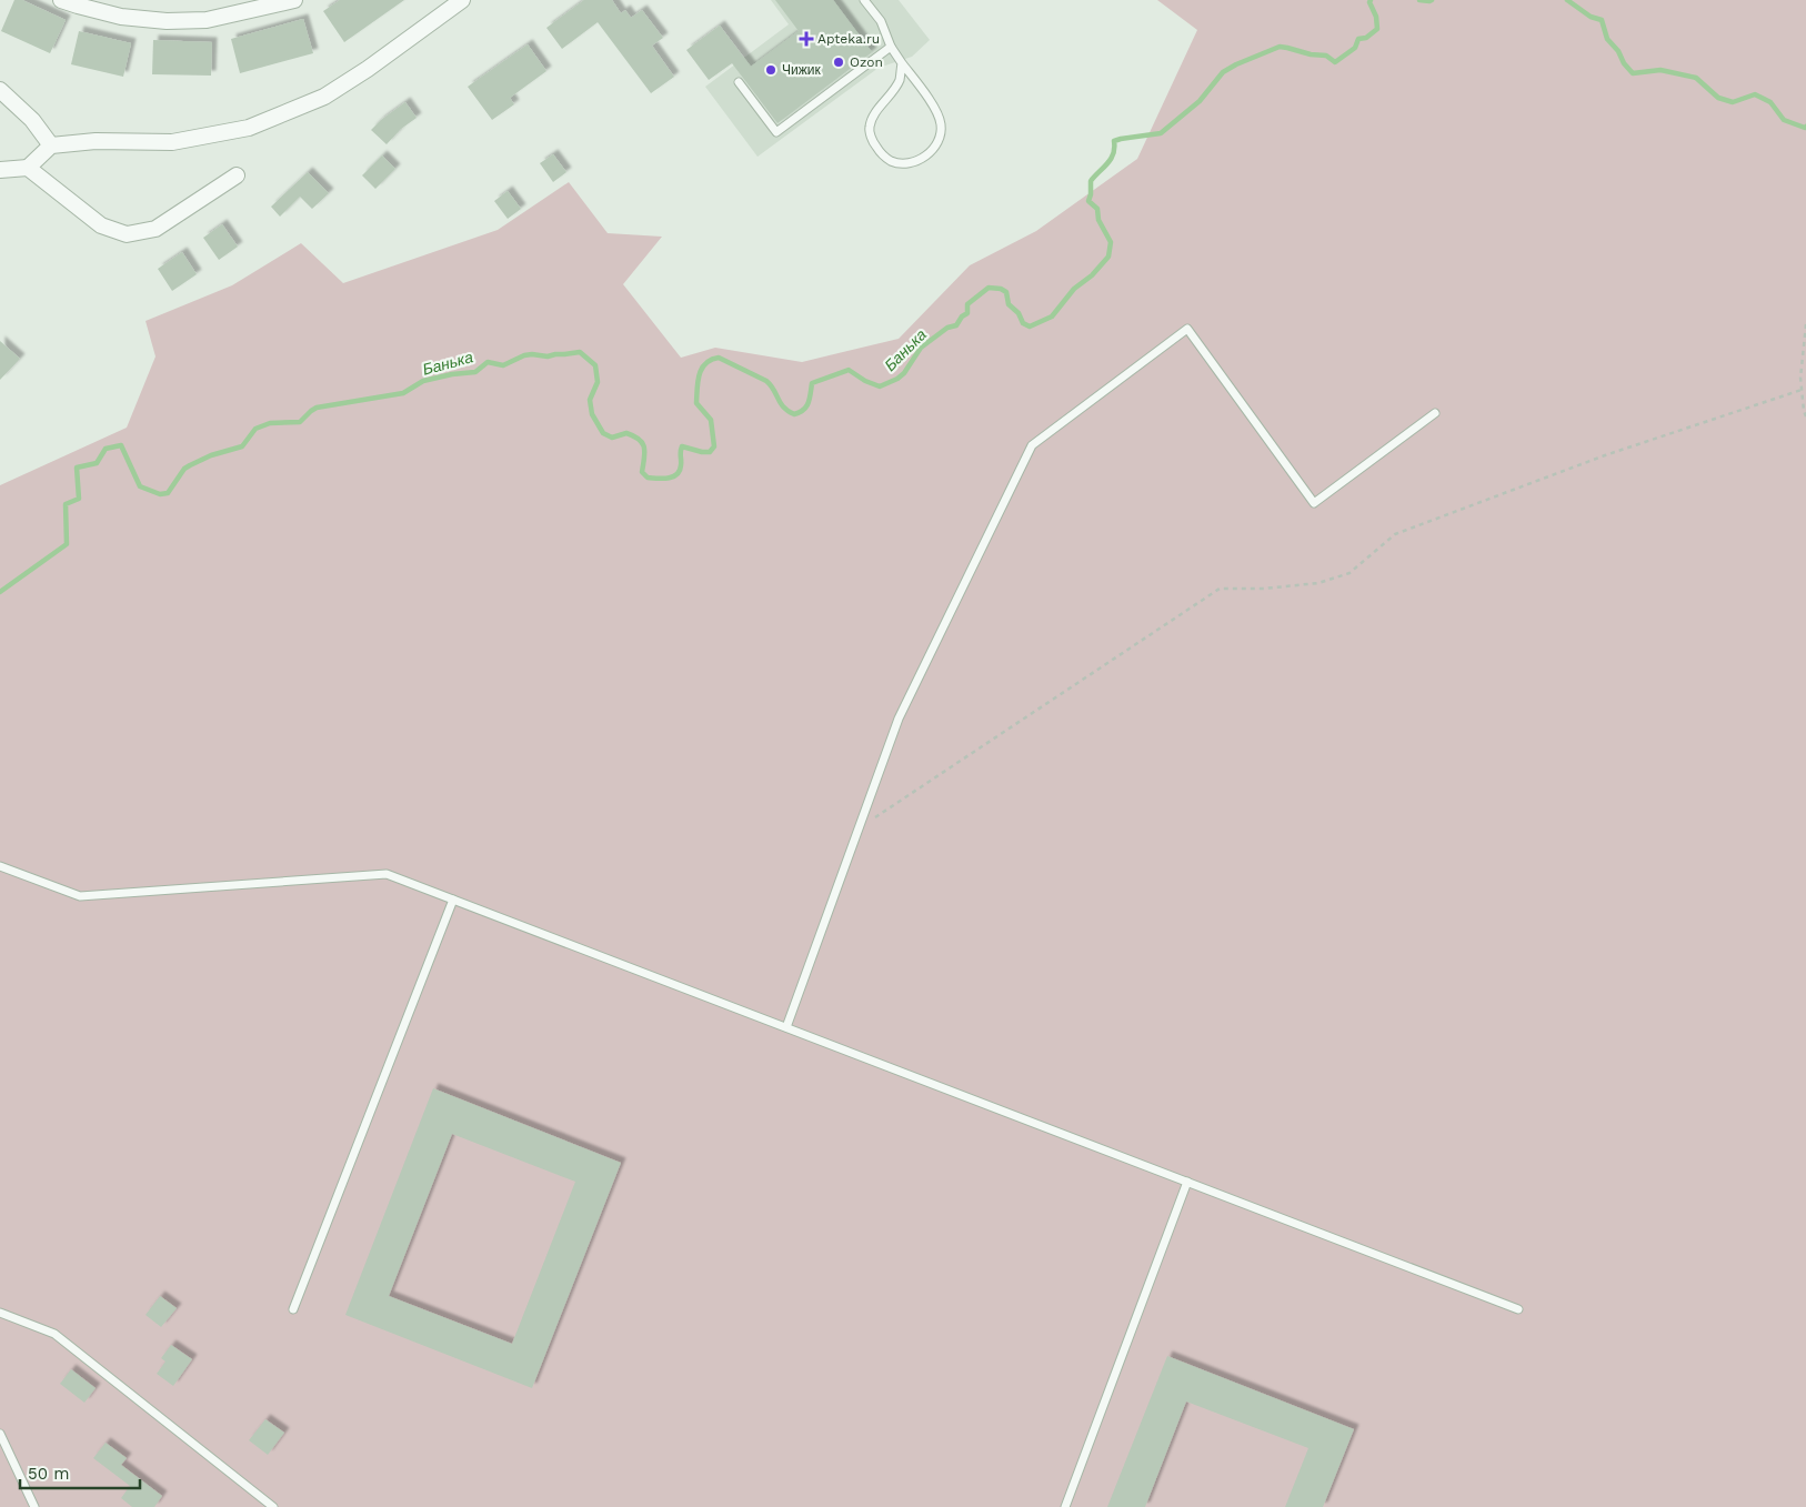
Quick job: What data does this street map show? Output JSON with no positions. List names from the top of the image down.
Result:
{
  "water": ["Банька"],
  "places": {
    "health": ["Apteka.ru"],
    "other": ["Ozon", "Чижик"]
  },
  "scale_bar": "50 m"
}
